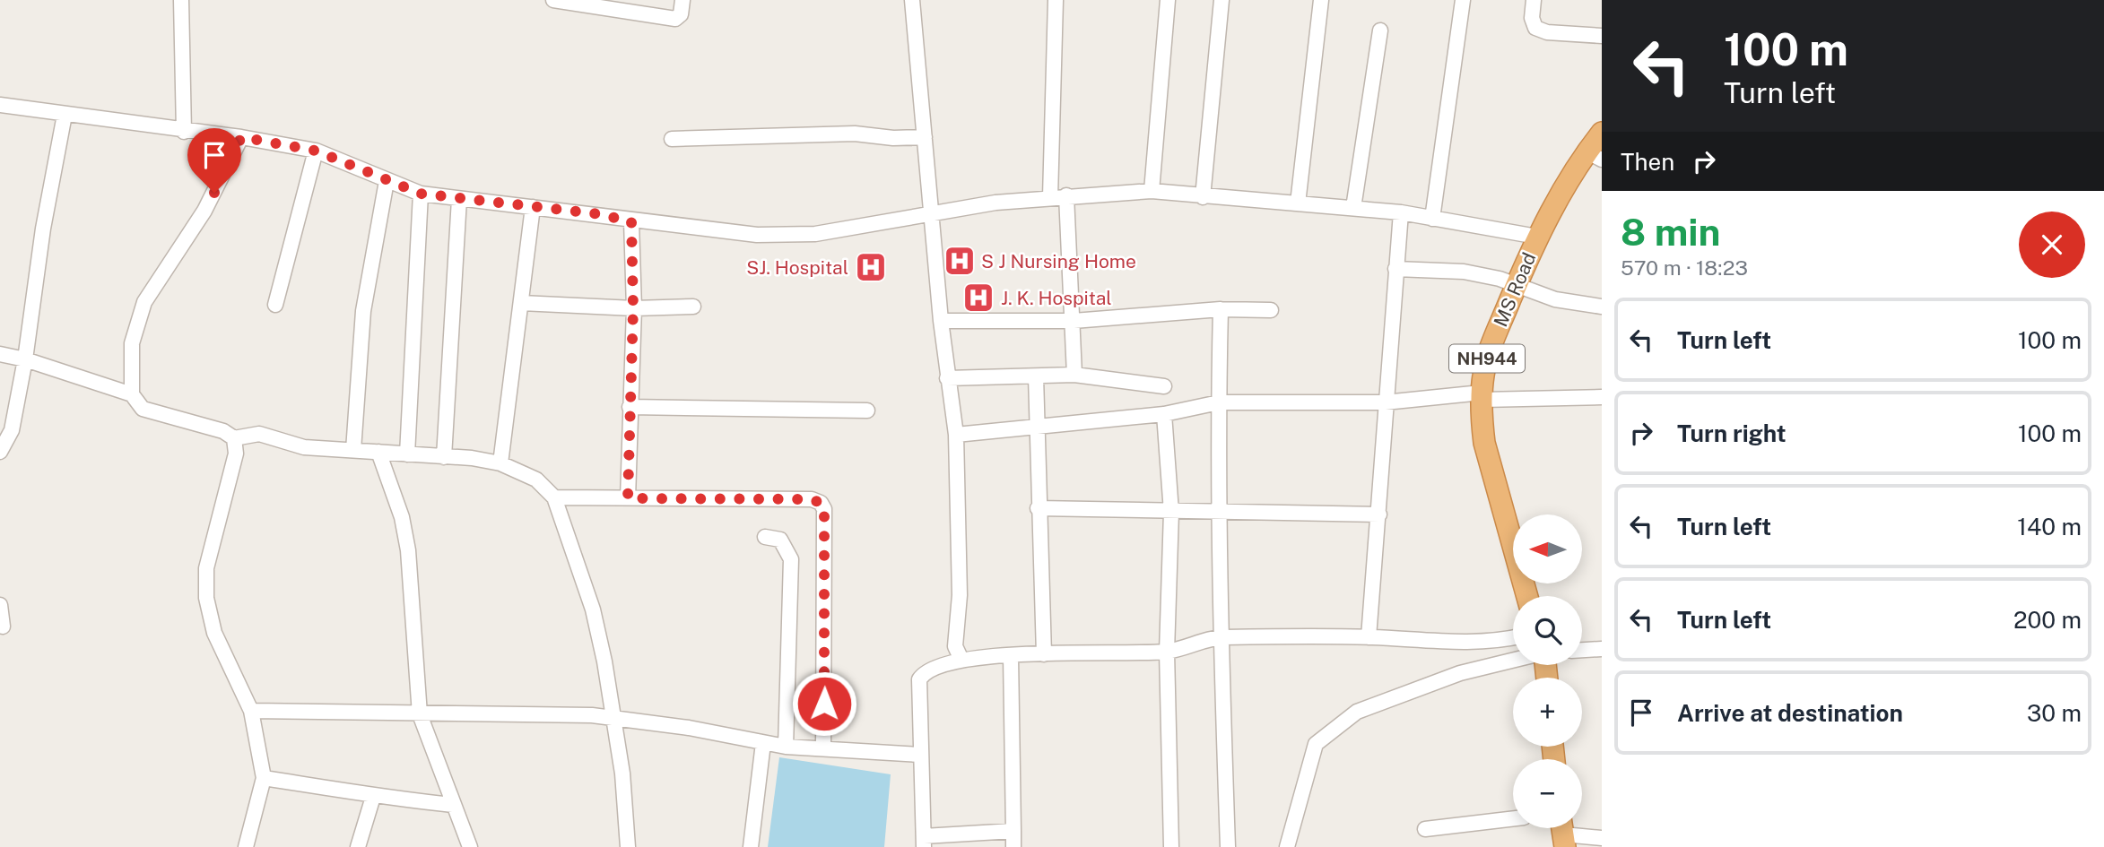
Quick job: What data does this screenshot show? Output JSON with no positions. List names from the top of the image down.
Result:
{
  "streets": {
    "highway": ["MS Road", "NH944"]
  },
  "places": {
    "hospital": ["S J Nursing Home", "SJ. Hospital", "J. K. Hospital"]
  },
  "north": "left",
  "page": {
    "turn": ["100 m", "Turn left"],
    "then": "Then",
    "heading": ["8 min", "570 m · 18:23"],
    "list": [
      {
        "name": "Turn left",
        "value": "100 m"
      },
      {
        "name": "Turn right",
        "value": "100 m"
      },
      {
        "name": "Turn left",
        "value": "140 m"
      },
      {
        "name": "Turn left",
        "value": "200 m"
      },
      {
        "name": "Arrive at destination",
        "value": "30 m"
      }
    ],
    "map_buttons": ["+", "−"]
  }
}
